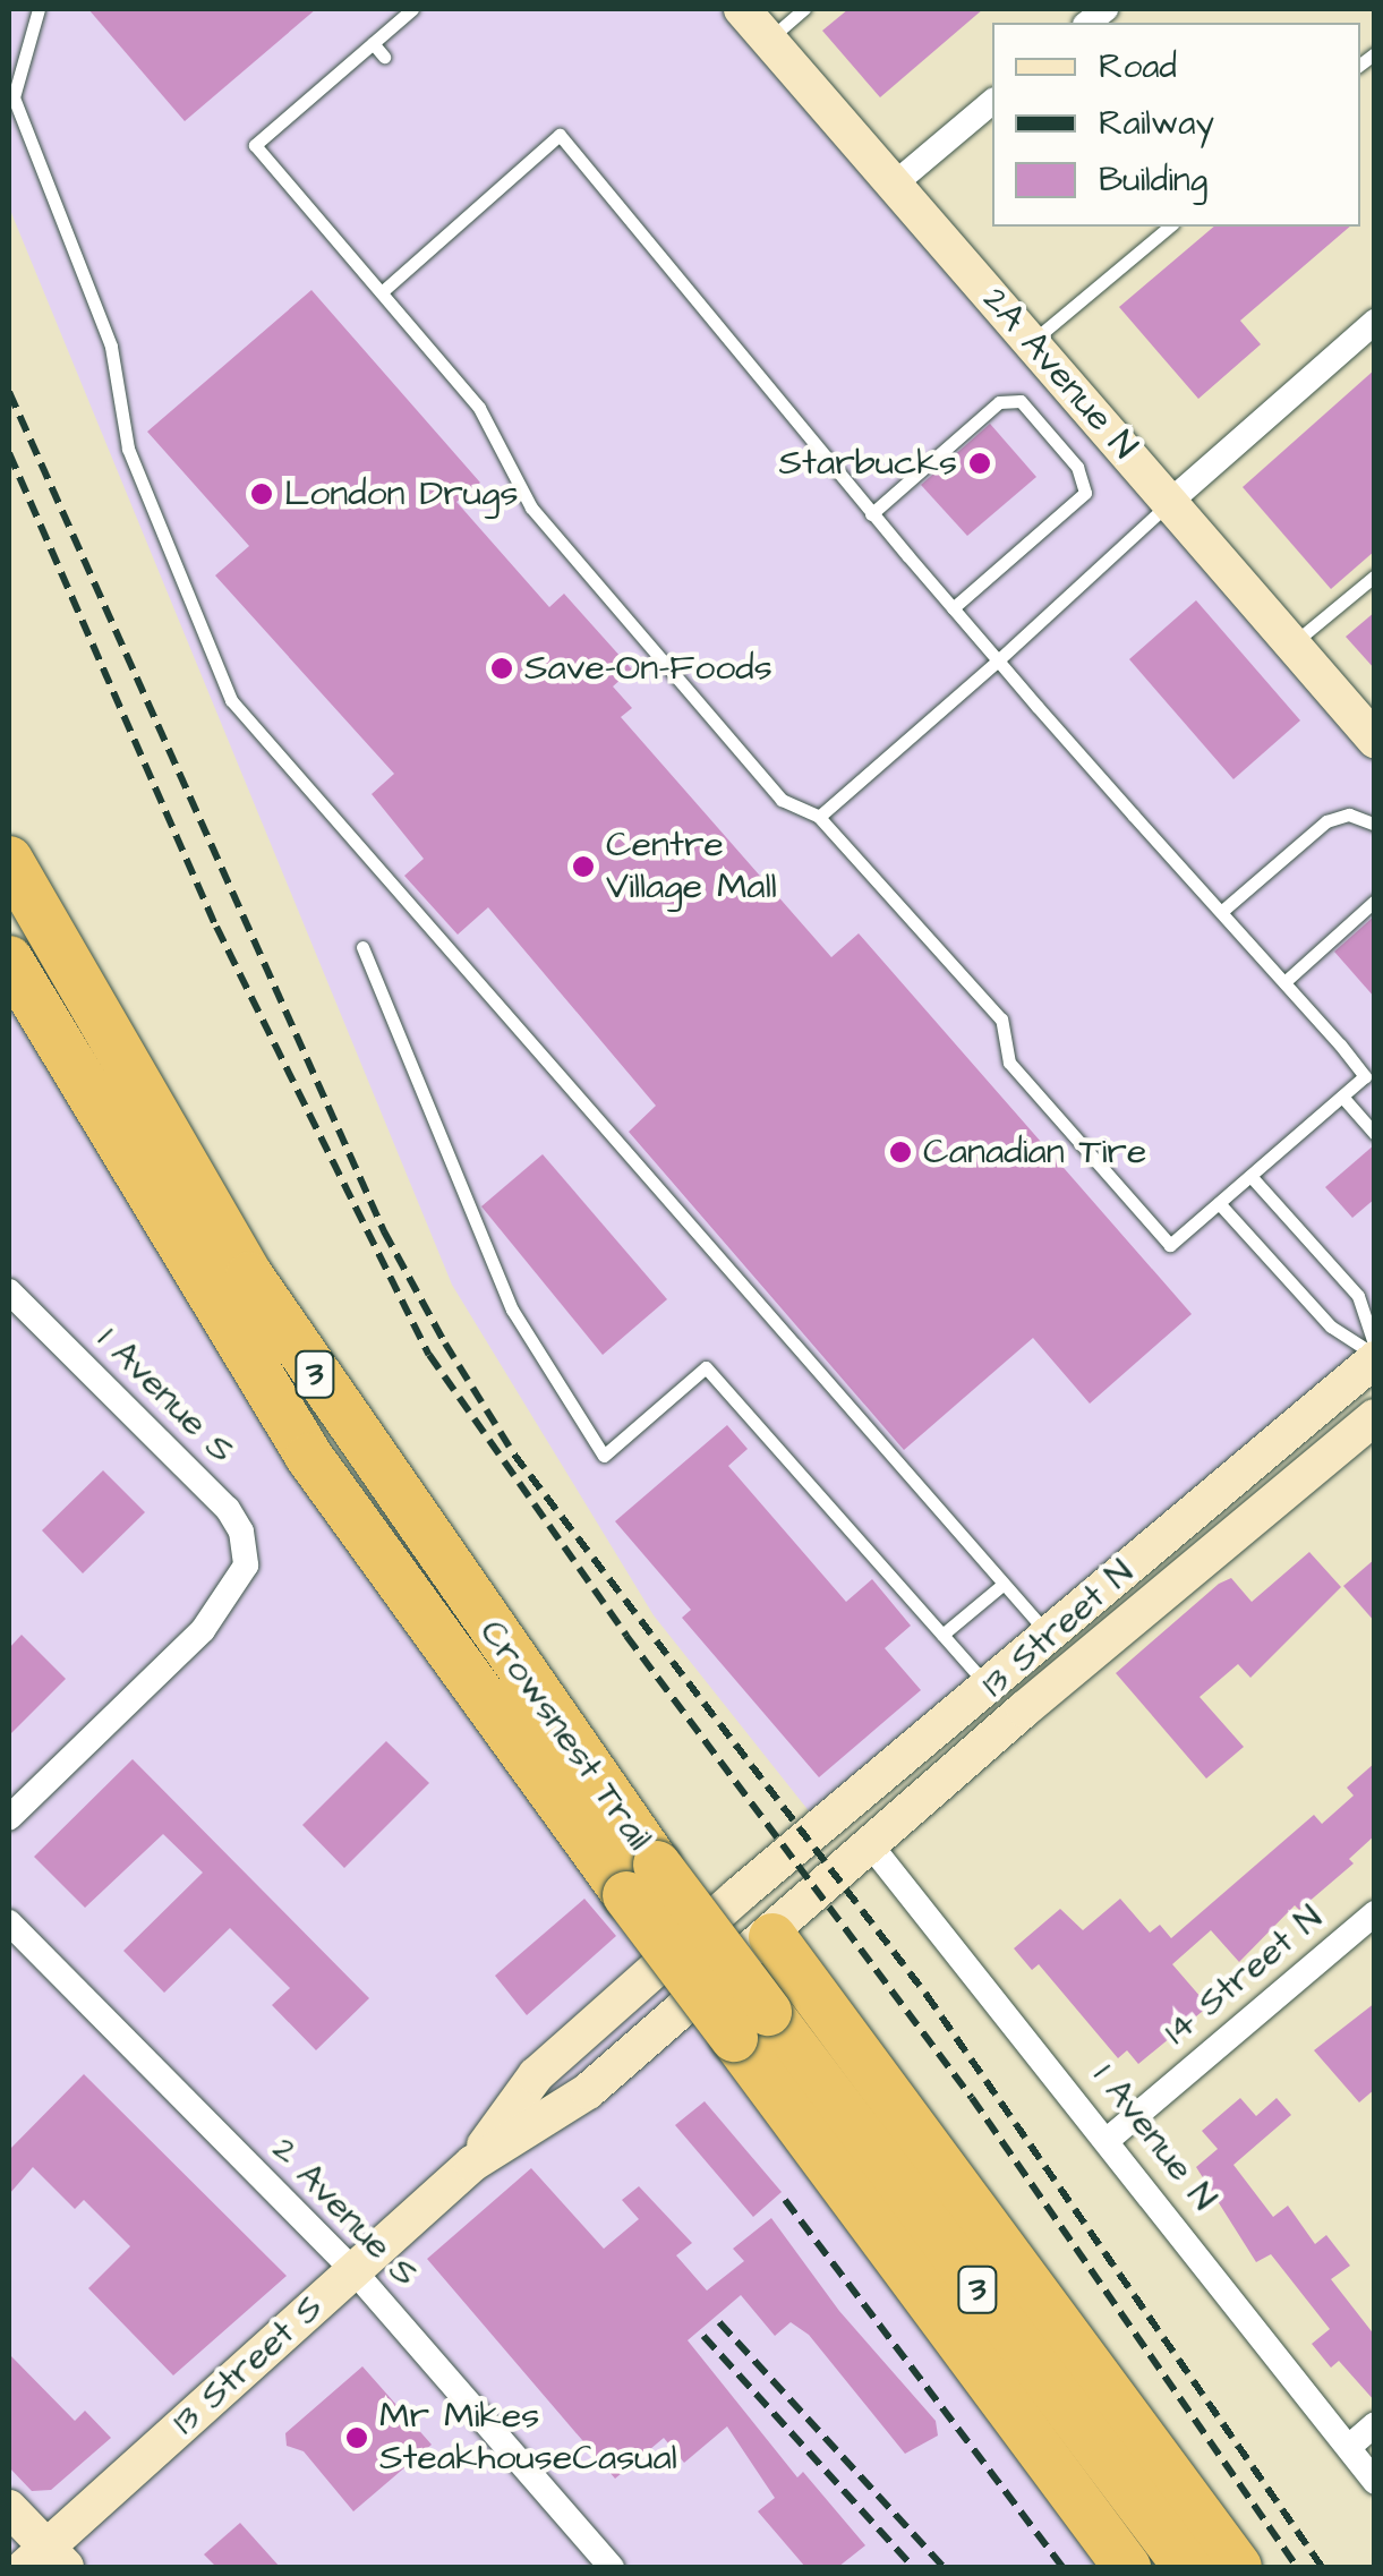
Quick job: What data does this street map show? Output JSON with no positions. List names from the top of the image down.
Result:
{
  "streets": {
    "highway": ["3", "Crowsnest Trail"],
    "street": [
      "2A Avenue N",
      "1 Avenue S",
      "13 Street N",
      "14 Street N",
      "1 Avenue N",
      "2 Avenue S",
      "13 Street S"
    ]
  },
  "crossings": [
    ["13 Street N", "1 Avenue N"],
    ["13 Street N", "13 Street S"],
    ["14 Street N", "1 Avenue N"],
    ["2 Avenue S", "13 Street S"]
  ],
  "places": [
    "Starbucks",
    "London Drugs",
    "Save-On-Foods",
    "Centre Village Mall",
    "Canadian Tire",
    "Mr Mikes SteakhouseCasual"
  ],
  "legend": ["Road", "Railway", "Building"]
}
